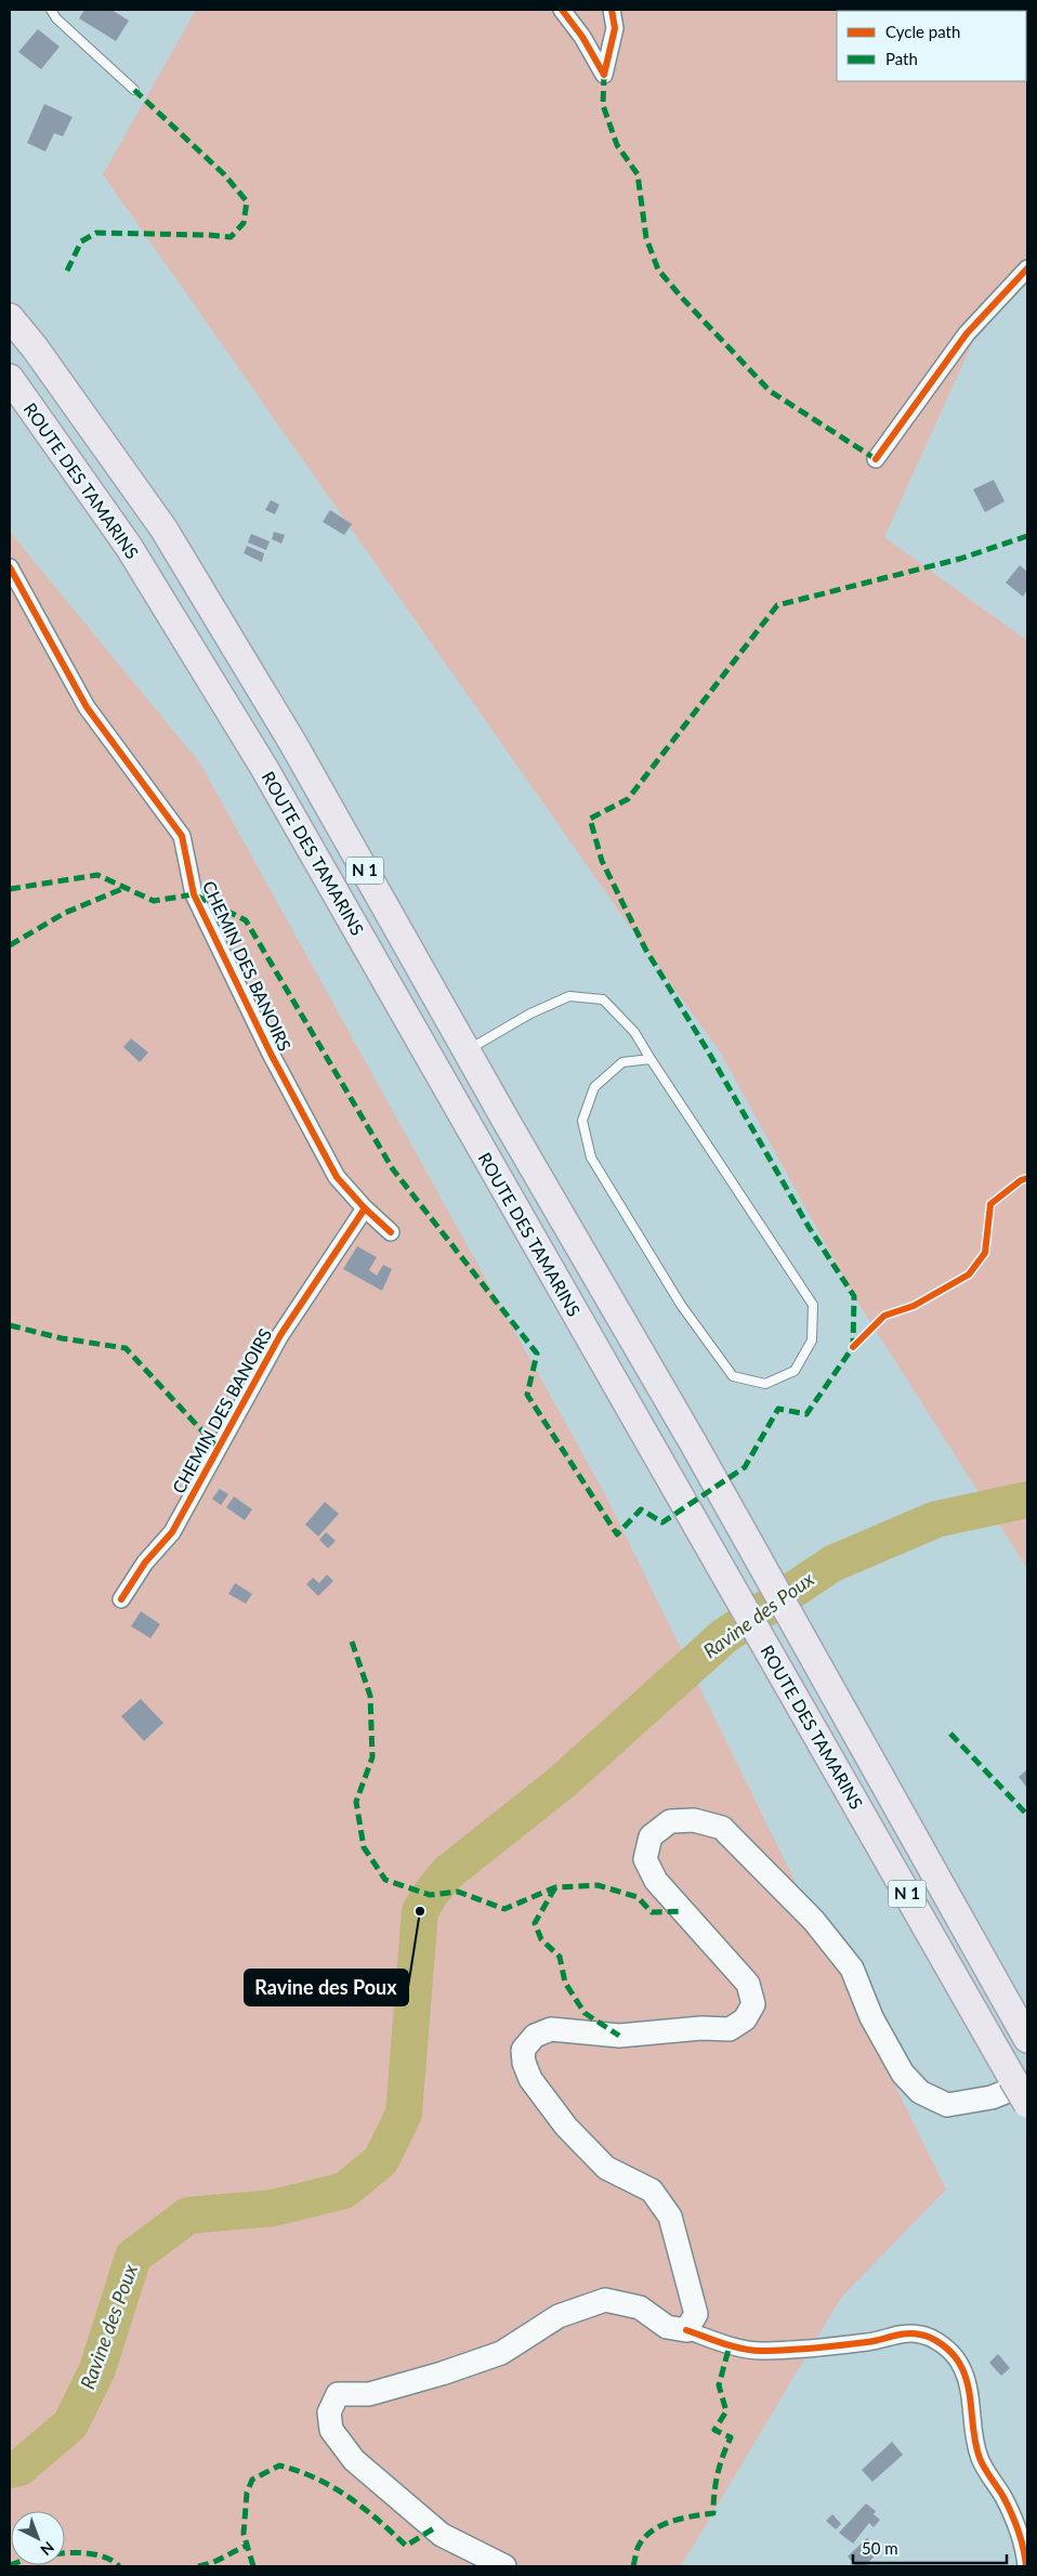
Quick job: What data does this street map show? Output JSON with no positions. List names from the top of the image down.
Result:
{
  "streets": {
    "highway": ["ROUTE DES TAMARINS", "N 1"],
    "street": ["CHEMIN DES BANOIRS"]
  },
  "water": ["Ravine des Poux"],
  "places": ["Ravine des Poux"],
  "legend": ["Cycle path", "Path"],
  "scale_bar": "50 m",
  "north": "bottom right"
}
